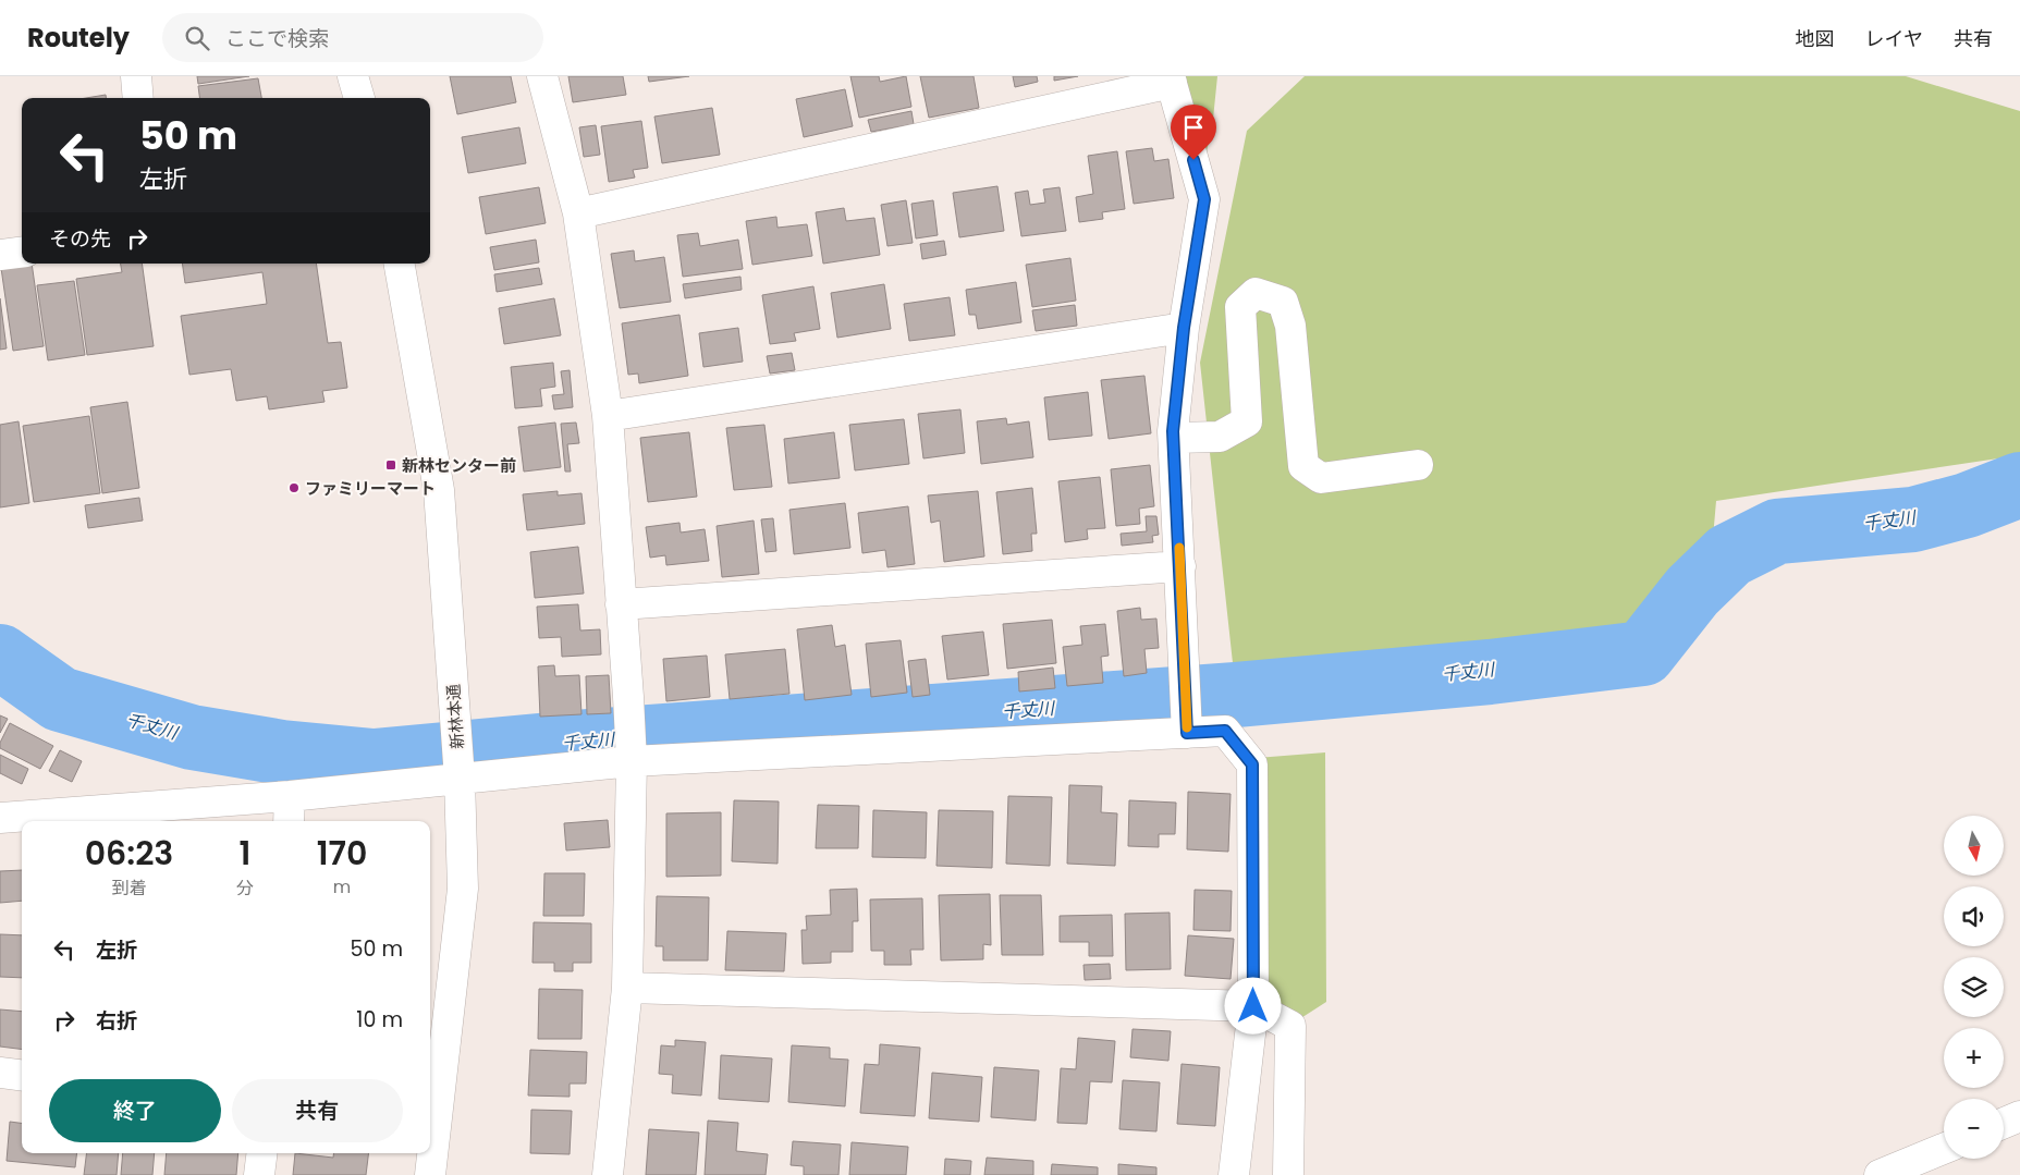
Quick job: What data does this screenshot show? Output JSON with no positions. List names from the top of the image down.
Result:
{
  "streets": {
    "street": ["新林本通"]
  },
  "water": ["千丈川"],
  "places": {
    "transit": ["新林センター前"],
    "other": ["ファミリーマート"]
  },
  "north": "bottom",
  "page": {
    "header": "Routely",
    "search": "ここで検索",
    "nav": ["地図", "レイヤ", "共有"],
    "turn": ["50 m", "左折"],
    "then": "その先",
    "map_buttons": ["+", "−"],
    "eta": [
      "06:23",
      "到着",
      "1",
      "分",
      "170",
      "m"
    ],
    "list": [
      {
        "name": "左折",
        "value": "50 m"
      },
      {
        "name": "右折",
        "value": "10 m"
      }
    ],
    "buttons": ["終了", "共有"]
  }
}
